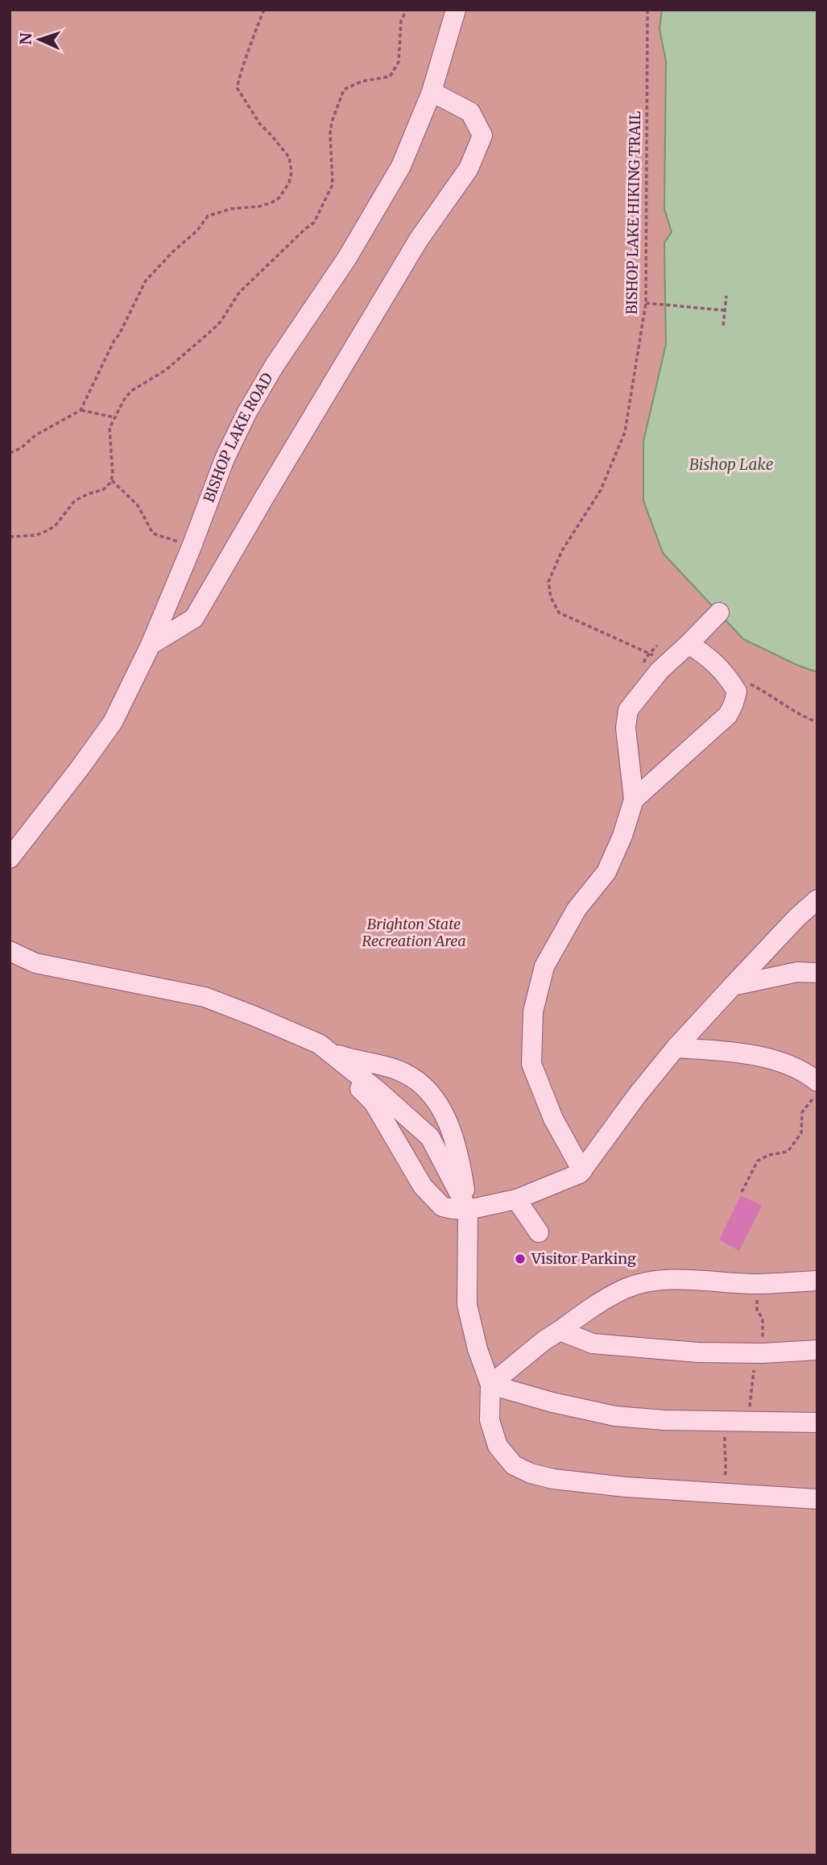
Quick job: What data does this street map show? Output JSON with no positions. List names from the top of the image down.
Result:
{
  "streets": {
    "street": ["BISHOP LAKE ROAD"],
    "path": ["BISHOP LAKE HIKING TRAIL"]
  },
  "water": ["Bishop Lake"],
  "parks": ["Brighton State Recreation Area"],
  "places": ["Visitor Parking"],
  "north": "left"
}
